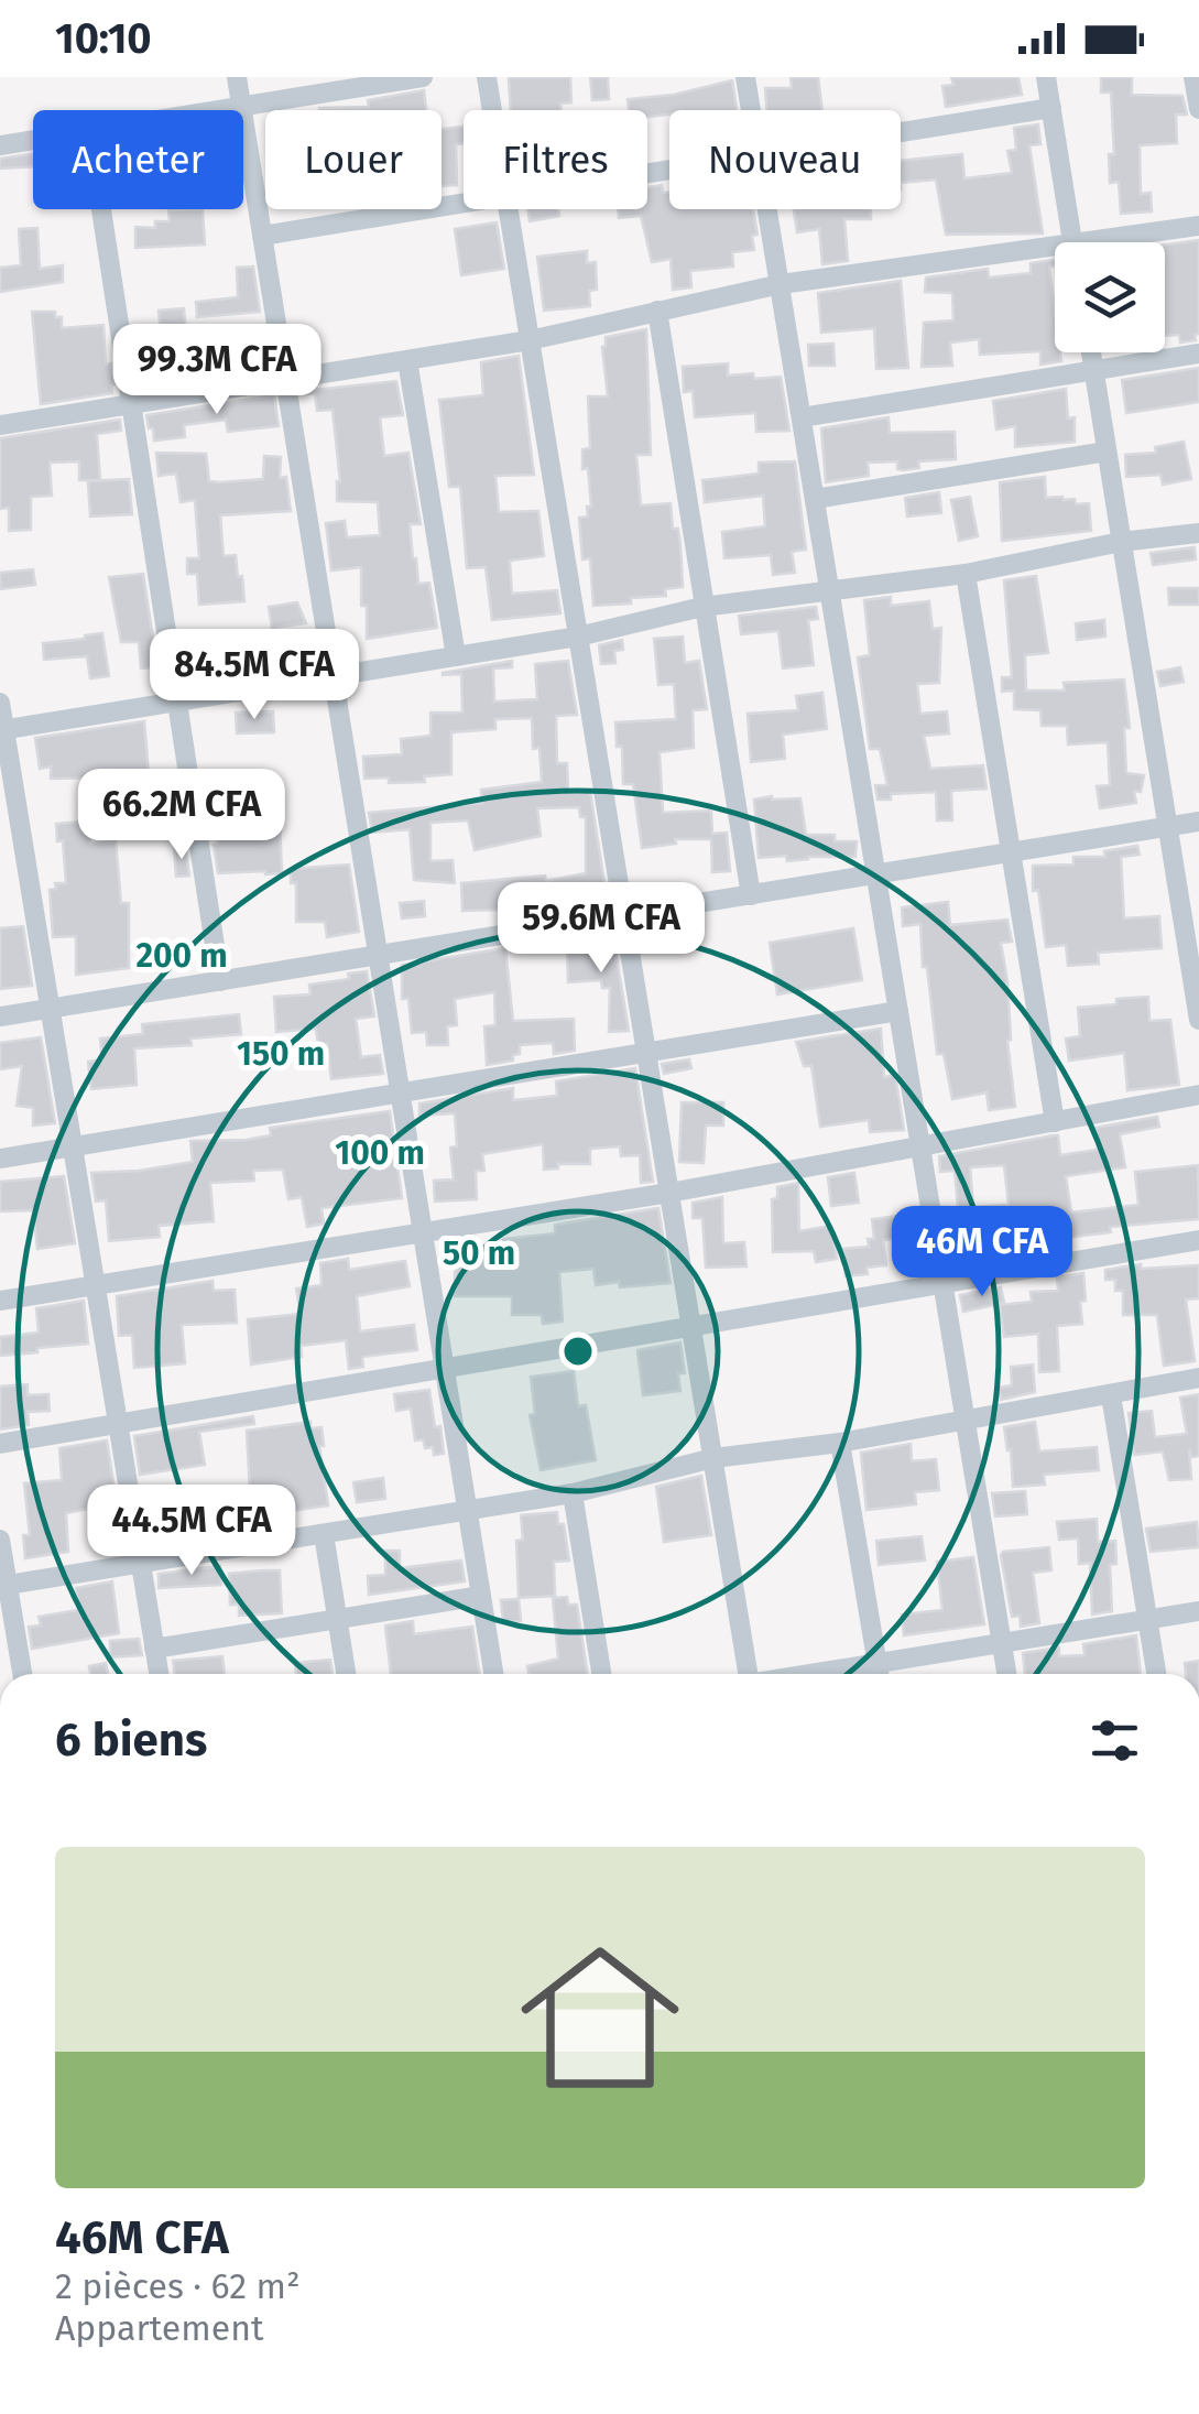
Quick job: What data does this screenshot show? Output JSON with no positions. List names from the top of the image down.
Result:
{
  "page": {
    "status": "10:10",
    "chip": [
      "Acheter",
      "Louer",
      "Filtres",
      "Nouveau"
    ],
    "price": [
      "99.3M CFA",
      "84.5M CFA",
      "66.2M CFA",
      "59.6M CFA",
      "46M CFA",
      "44.5M CFA"
    ],
    "heading": "6 biens",
    "list": [
      {
        "name": "46M CFA",
        "note": "2 pièces · 62 m² · Appartement"
      }
    ]
  },
  "rings": [
    "200 m",
    "150 m",
    "100 m",
    "50 m"
  ]
}
